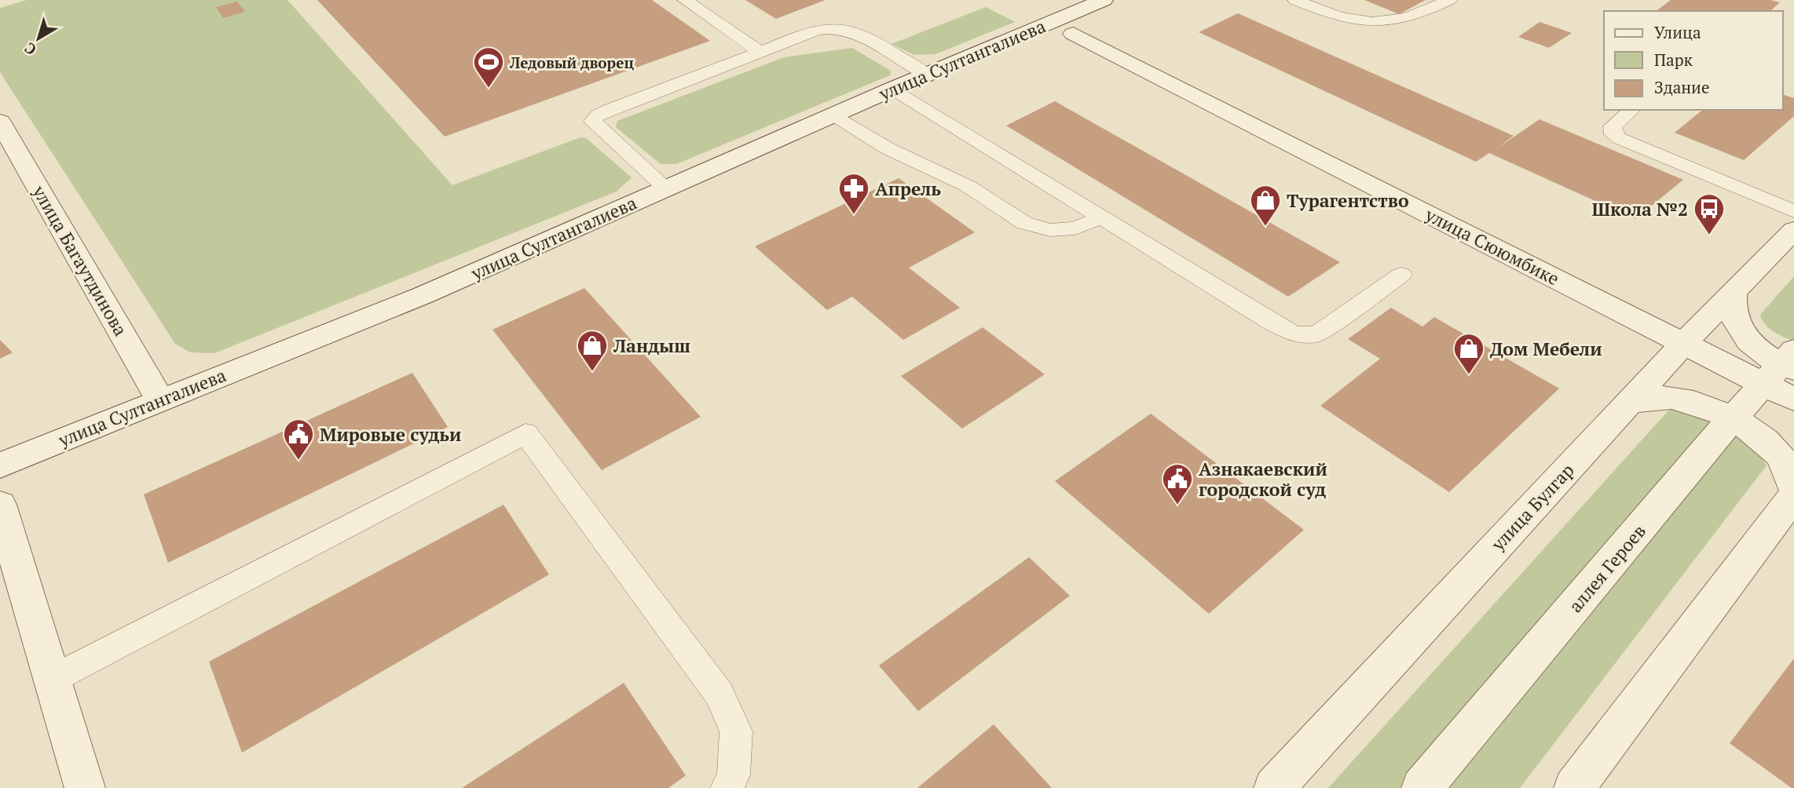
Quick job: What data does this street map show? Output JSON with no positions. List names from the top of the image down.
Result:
{
  "streets": {
    "street": [
      "улица Султангалиева",
      "улица Сююмбике",
      "улица Багаутдинова",
      "улица Булгар",
      "аллея Героев"
    ]
  },
  "crossings": [
    ["улица Султангалиева", "улица Багаутдинова"],
    ["улица Сююмбике", "улица Булгар"],
    ["улица Сююмбике", "аллея Героев"]
  ],
  "places": {
    "sports": ["Ледовый дворец"],
    "pharmacy": ["Апрель"],
    "shop": ["Турагентство", "Ландыш", "Дом Мебели"],
    "bus stop": ["Школа №2"],
    "public building": ["Мировые судьи", "Азнакаевский городской суд"]
  },
  "legend": ["Улица", "Парк", "Здание"],
  "north": "bottom left"
}
